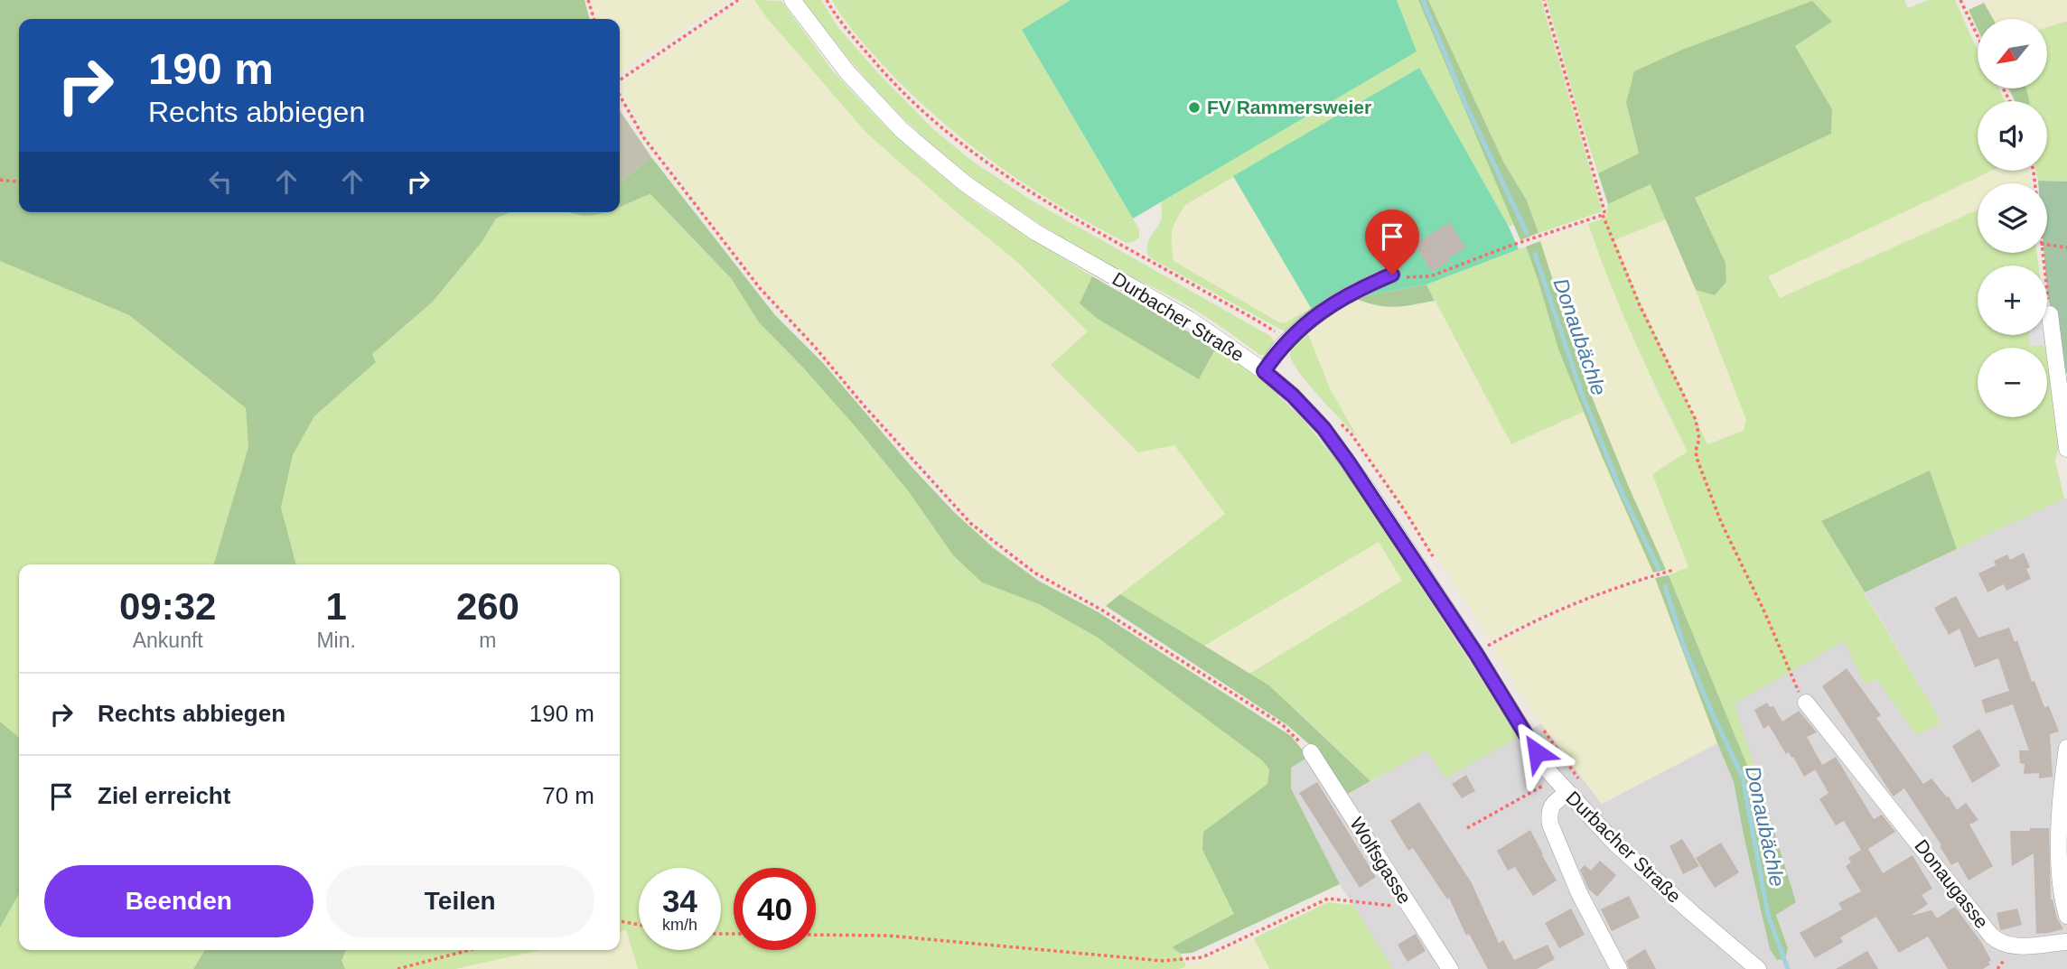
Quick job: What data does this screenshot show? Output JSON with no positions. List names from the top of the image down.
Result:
{
  "streets": {
    "street": ["Durbacher Straße", "Wolfsgasse", "Donaugasse"]
  },
  "water": ["Donaubächle"],
  "places": ["FV Rammersweier"],
  "north": "bottom left",
  "page": {
    "map_buttons": ["+", "−"],
    "turn": ["190 m", "Rechts abbiegen"],
    "eta": [
      "09:32",
      "Ankunft",
      "1",
      "Min.",
      "260",
      "m"
    ],
    "list": [
      {
        "name": "Rechts abbiegen",
        "value": "190 m"
      },
      {
        "name": "Ziel erreicht",
        "value": "70 m"
      }
    ],
    "buttons": ["Beenden", "Teilen"],
    "speed": "34 km/h",
    "limit": "40"
  }
}
